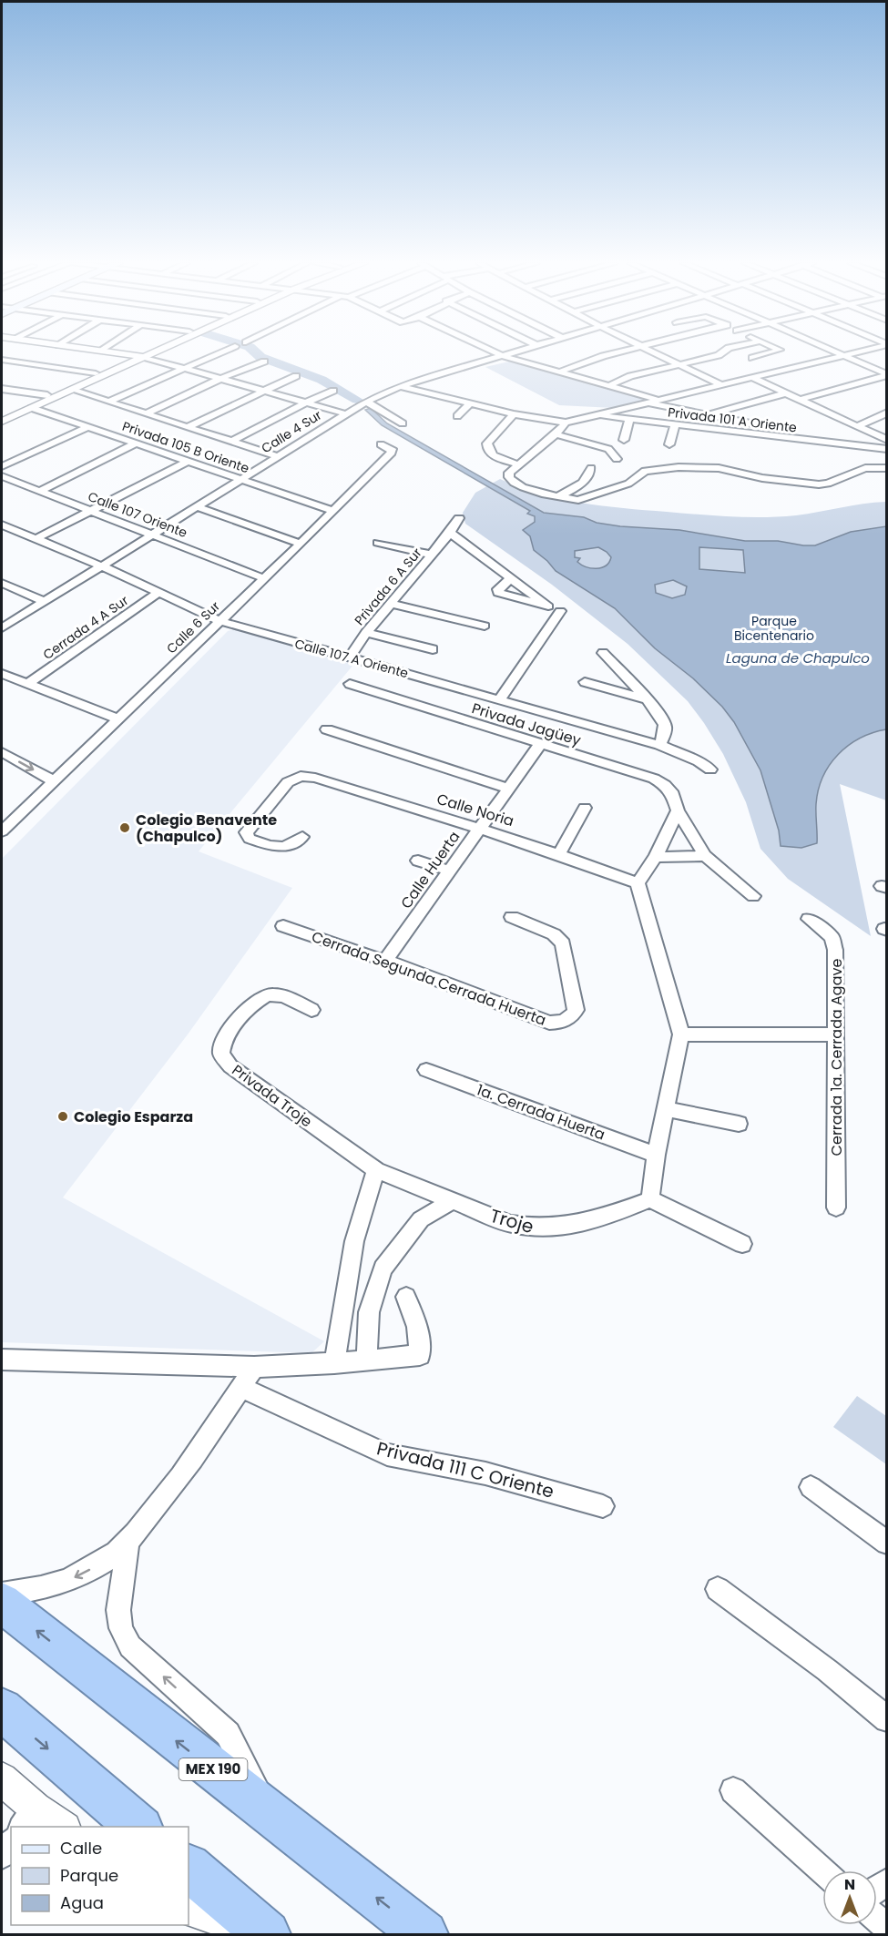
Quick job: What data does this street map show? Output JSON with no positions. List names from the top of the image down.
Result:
{
  "streets": {
    "highway": ["MEX 190"],
    "street": [
      "Privada 101 A Oriente",
      "Calle 4 Sur",
      "Privada 105 B Oriente",
      "Calle 107 Oriente",
      "Privada 6 A Sur",
      "Cerrada 4 A Sur",
      "Calle 6 Sur",
      "Calle 107 A Oriente",
      "Privada Jagüey",
      "Calle Noria",
      "Calle Huerta",
      "Cerrada Segunda Cerrada Huerta",
      "Cerrada 1a. Cerrada Agave",
      "Privada Troje",
      "1a. Cerrada Huerta",
      "Troje",
      "Privada 111 C Oriente"
    ]
  },
  "crossings": [
    ["Calle 4 Sur", "Privada 105 B Oriente"],
    ["Calle 4 Sur", "Calle 107 Oriente"],
    ["Calle 4 Sur", "Calle 107 A Oriente"],
    ["Privada 105 B Oriente", "Calle 6 Sur"],
    ["Calle 107 Oriente", "Calle 6 Sur"],
    ["Privada 6 A Sur", "Calle 107 A Oriente"],
    ["Cerrada 4 A Sur", "Calle 107 A Oriente"],
    ["Calle 6 Sur", "Calle 107 A Oriente"],
    ["Privada Jagüey", "Calle Huerta"],
    ["Calle Noria", "Calle Huerta"],
    ["Calle Huerta", "Cerrada Segunda Cerrada Huerta"],
    ["Privada Troje", "Troje"]
  ],
  "water": ["Laguna de Chapulco"],
  "parks": ["Parque Bicentenario"],
  "places": ["Colegio Benavente (Chapulco)", "Colegio Esparza"],
  "legend": ["Calle", "Parque", "Agua"],
  "north": "top"
}
